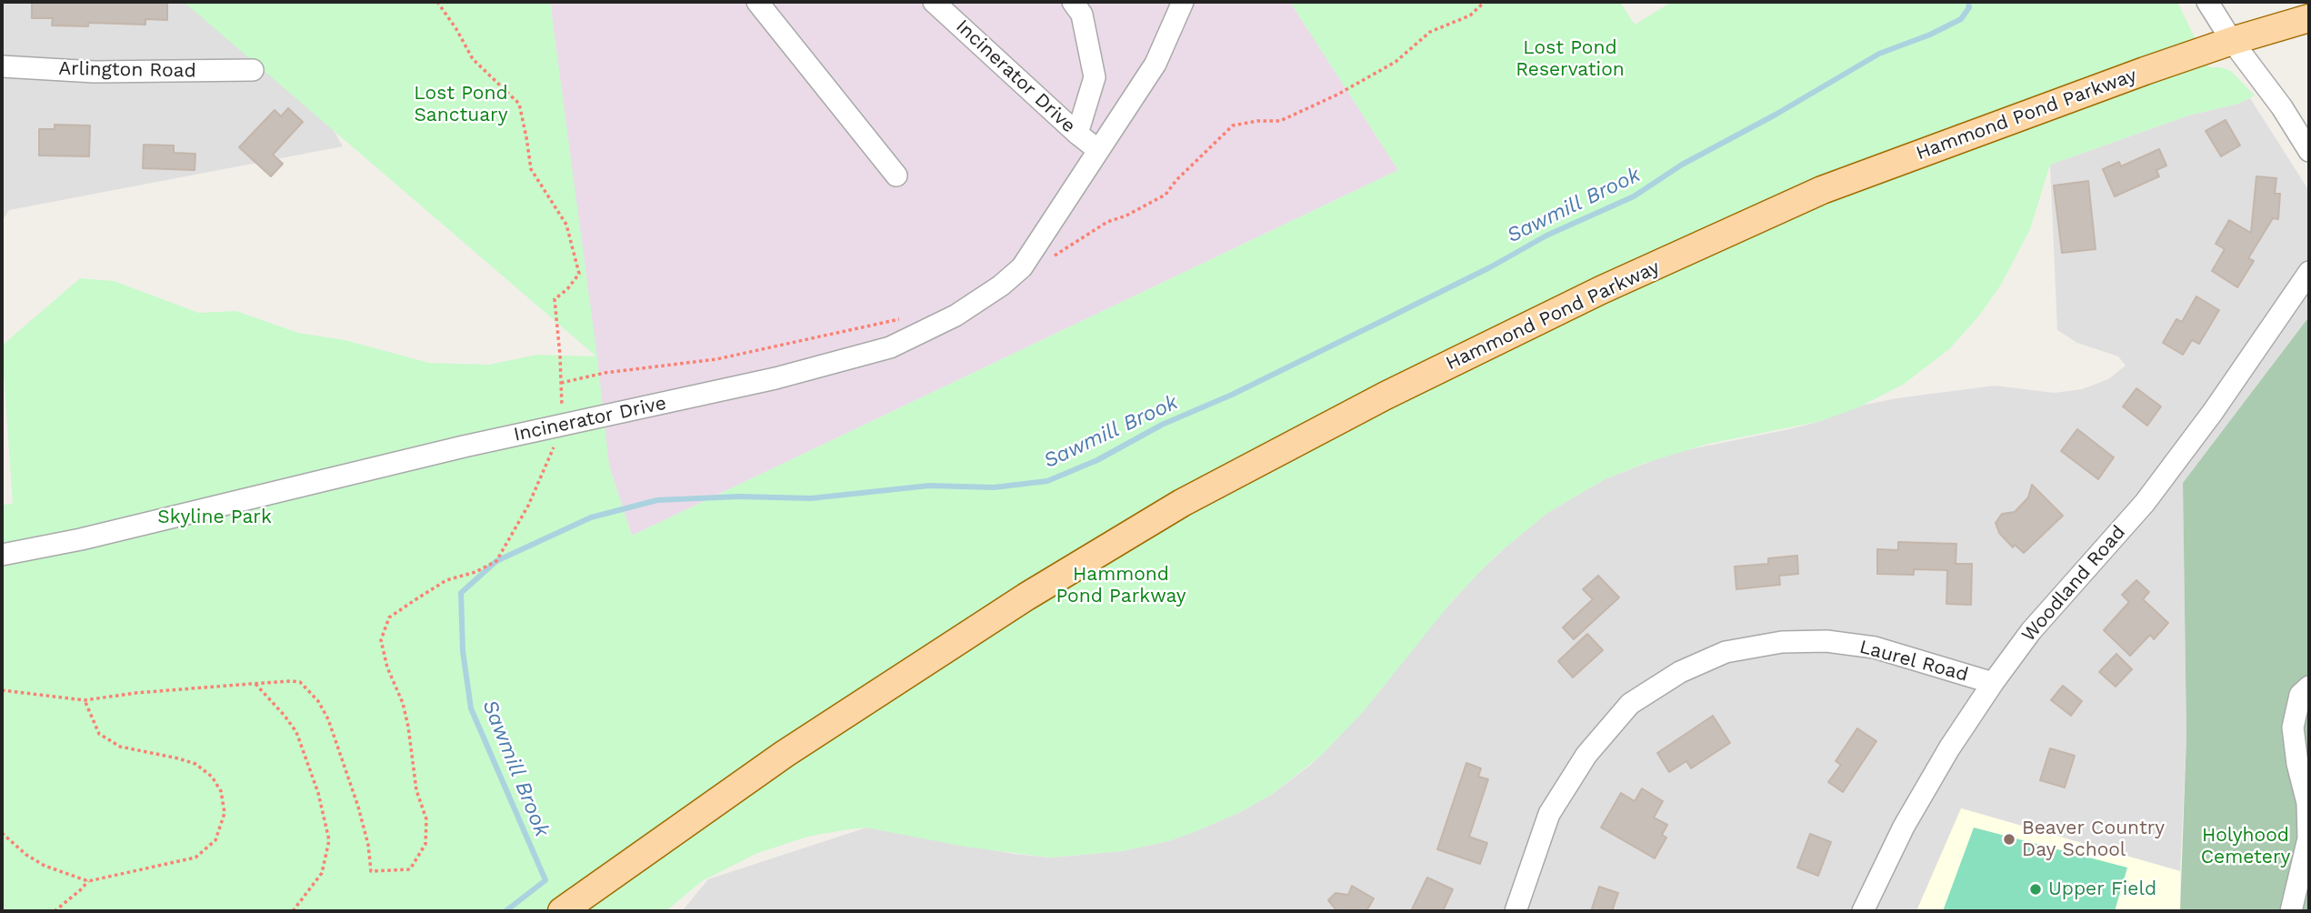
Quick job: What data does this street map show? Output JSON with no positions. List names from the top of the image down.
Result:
{
  "streets": {
    "main road": ["Hammond Pond Parkway"],
    "street": [
      "Arlington Road",
      "Incinerator Drive",
      "Woodland Road",
      "Laurel Road"
    ]
  },
  "crossings": [
    ["Woodland Road", "Laurel Road"]
  ],
  "water": ["Sawmill Brook"],
  "parks": [
    "Lost Pond Reservation",
    "Lost Pond Sanctuary",
    "Skyline Park",
    "Hammond Pond Parkway",
    "Holyhood Cemetery"
  ],
  "places": ["Beaver Country Day School", "Upper Field"]
}
